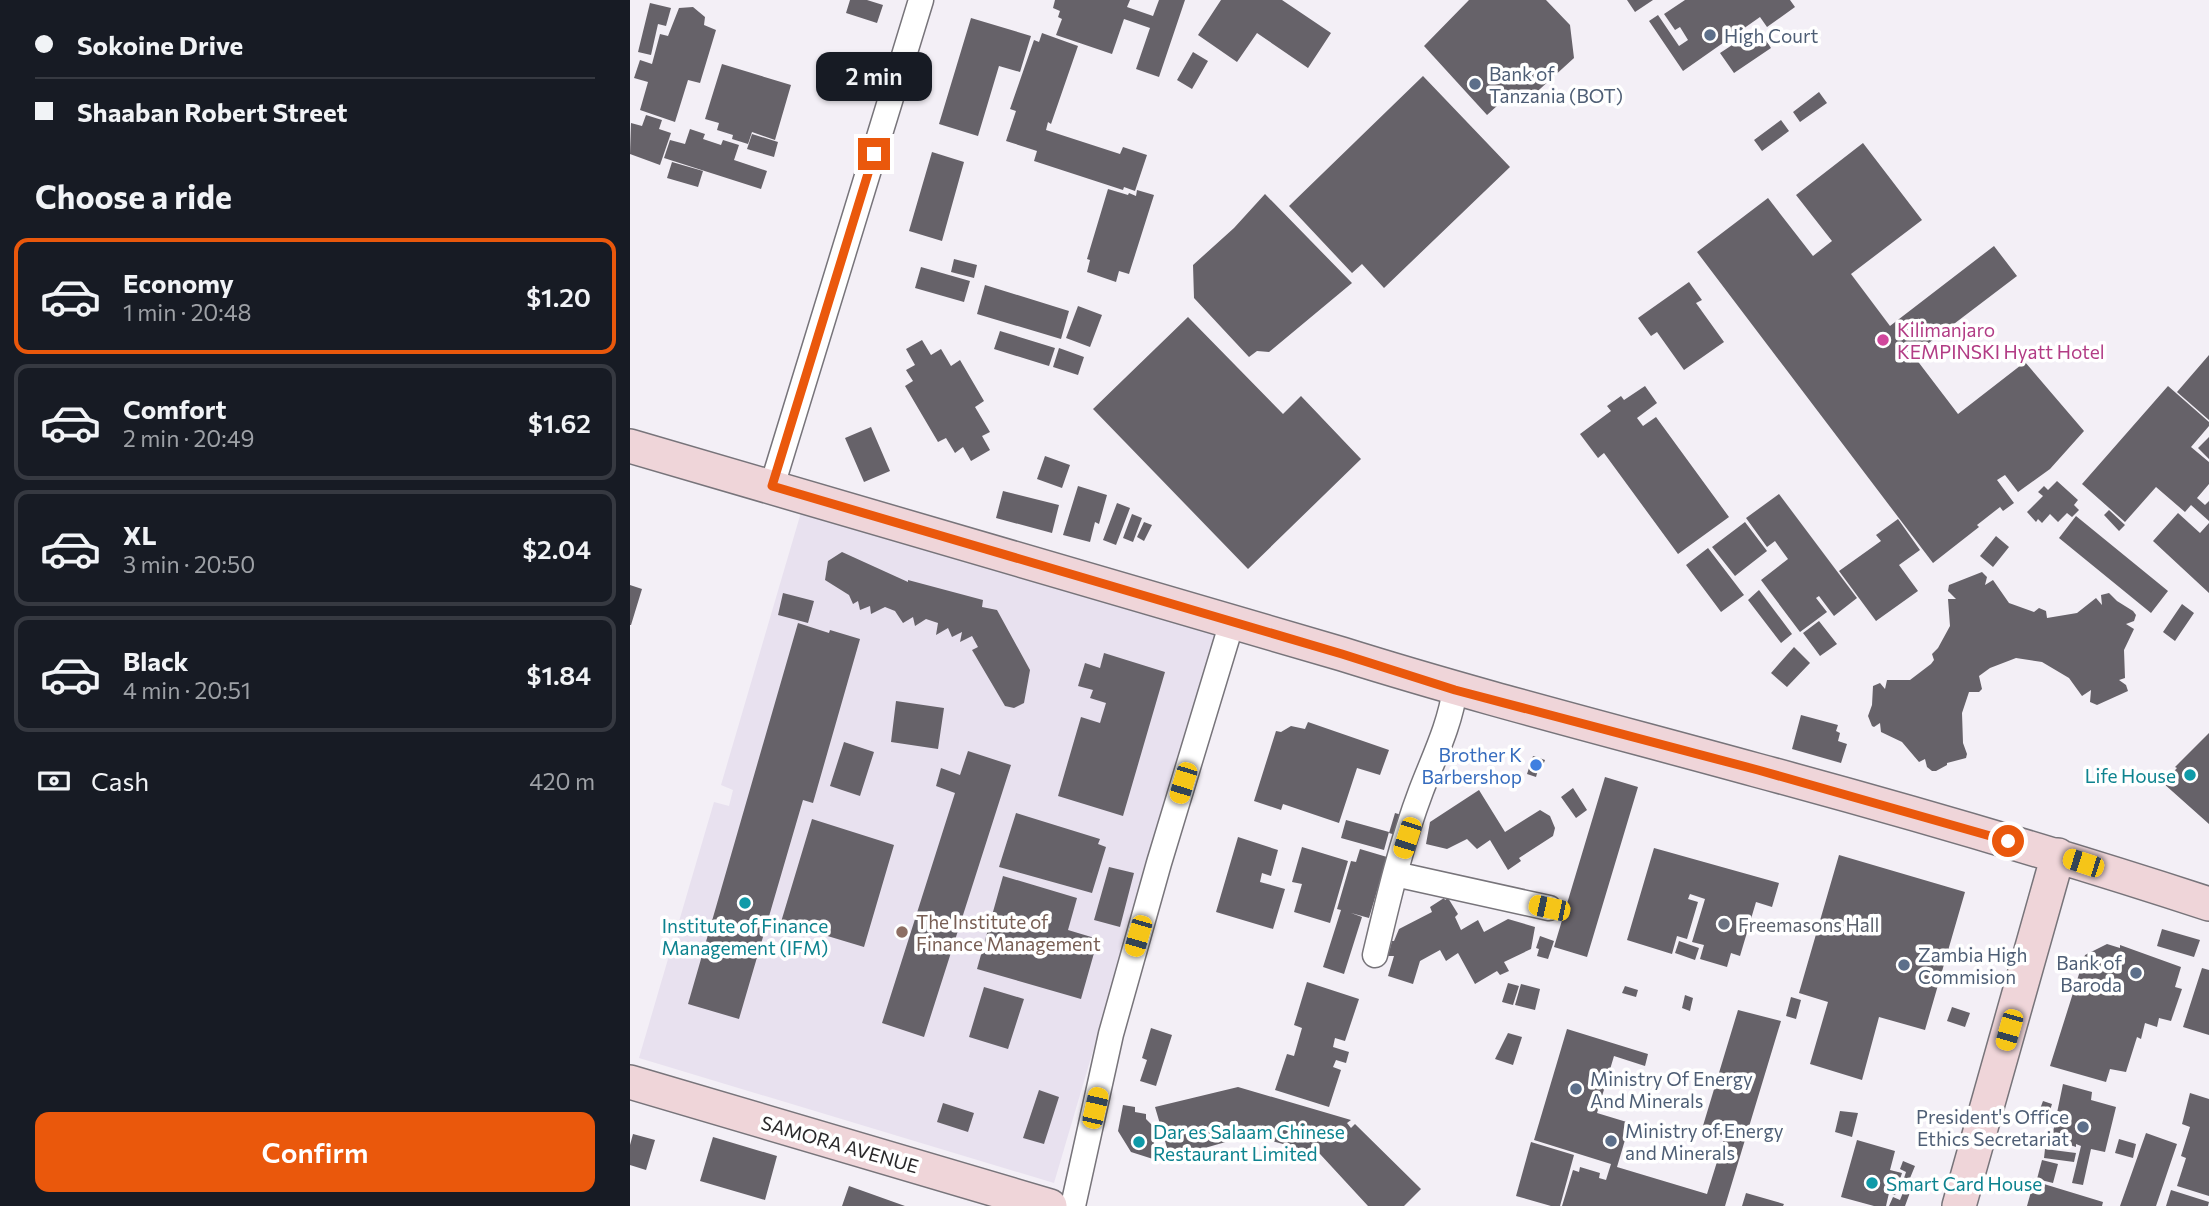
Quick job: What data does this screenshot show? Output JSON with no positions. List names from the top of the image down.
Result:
{
  "streets": {
    "street": ["SAMORA AVENUE"]
  },
  "places": [
    "High Court",
    "Bank of Tanzania (BOT)",
    "Kilimanjaro KEMPINSKI Hyatt Hotel",
    "Brother K Barbershop",
    "Life House",
    "Institute of Finance Management (IFM)",
    "Freemasons Hall",
    "The Institute of Finance Management",
    "Zambia High Commision",
    "Bank of Baroda",
    "Ministry Of Energy And Minerals",
    "President's Office Ethics Secretariat",
    "Ministry of Energy and Minerals",
    "Dar es Salaam Chinese Restaurant Limited",
    "Smart Card House"
  ],
  "page": {
    "banner": ["Sokoine Drive", "Shaaban Robert Street"],
    "bubble": "2 min",
    "heading": "Choose a ride",
    "list": [
      {
        "name": "Economy",
        "note": "1 min · 20:48",
        "value": "$1.20"
      },
      {
        "name": "Comfort",
        "note": "2 min · 20:49",
        "value": "$1.62"
      },
      {
        "name": "XL",
        "note": "3 min · 20:50",
        "value": "$2.04"
      },
      {
        "name": "Black",
        "note": "4 min · 20:51",
        "value": "$1.84"
      }
    ],
    "pay": ["Cash", "420 m"],
    "buttons": "Confirm"
  }
}
